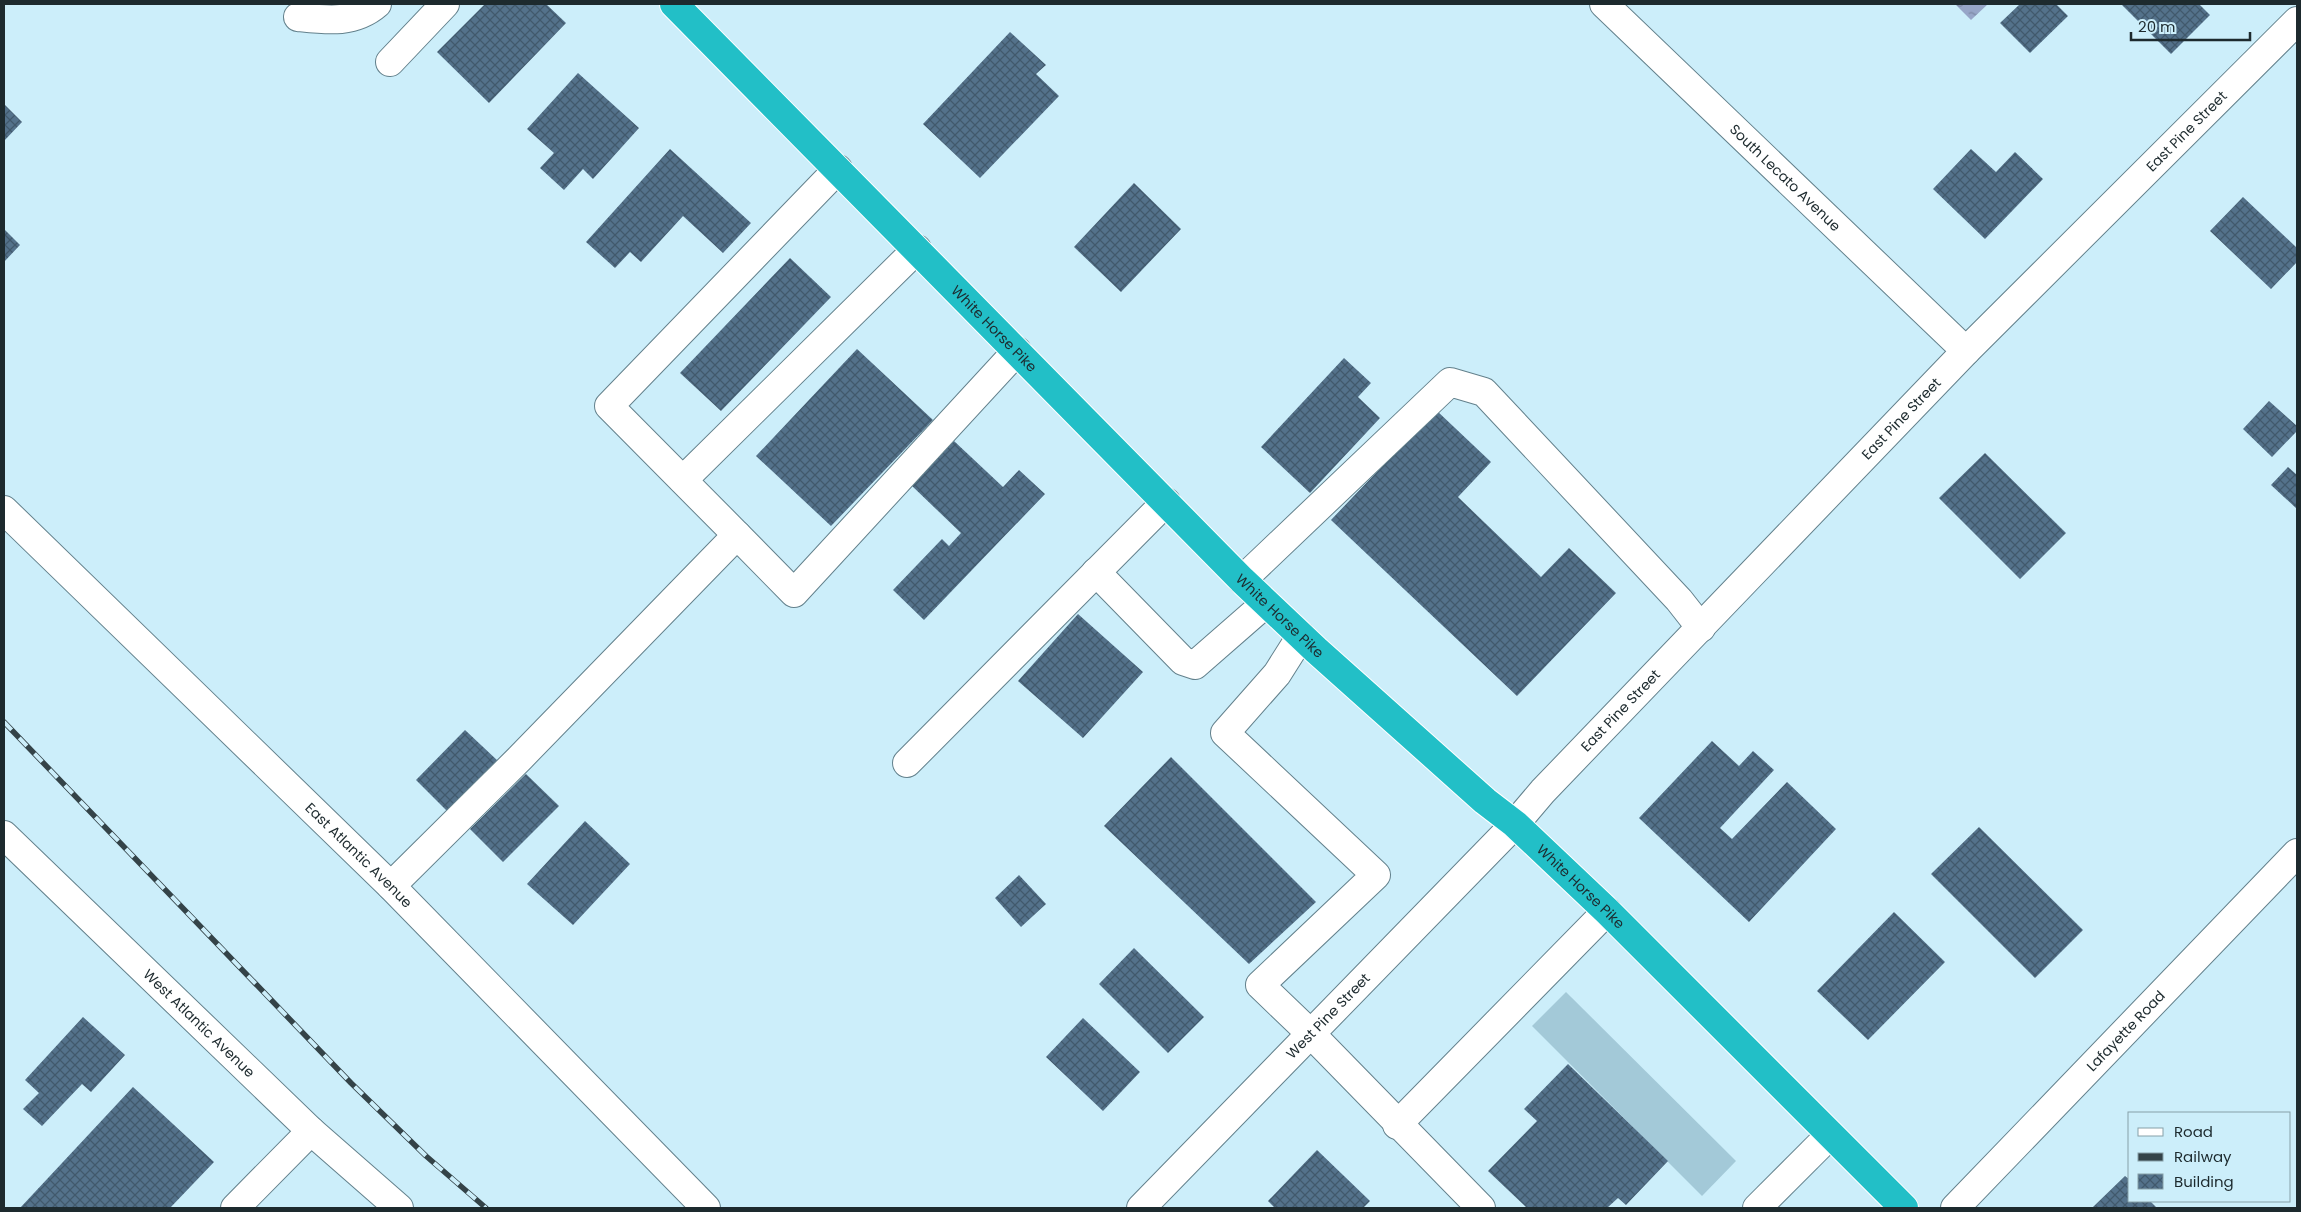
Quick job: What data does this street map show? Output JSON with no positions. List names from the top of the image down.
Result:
{
  "streets": {
    "highway": ["White Horse Pike"],
    "street": [
      "East Pine Street",
      "South Lecato Avenue",
      "East Atlantic Avenue",
      "West Pine Street",
      "West Atlantic Avenue",
      "Lafayette Road"
    ]
  },
  "crossings": [
    ["East Pine Street", "South Lecato Avenue"],
    ["East Pine Street", "White Horse Pike"],
    ["East Pine Street", "West Pine Street"],
    ["White Horse Pike", "West Pine Street"]
  ],
  "legend": ["Road", "Railway", "Building"],
  "scale_bar": "20 m"
}
